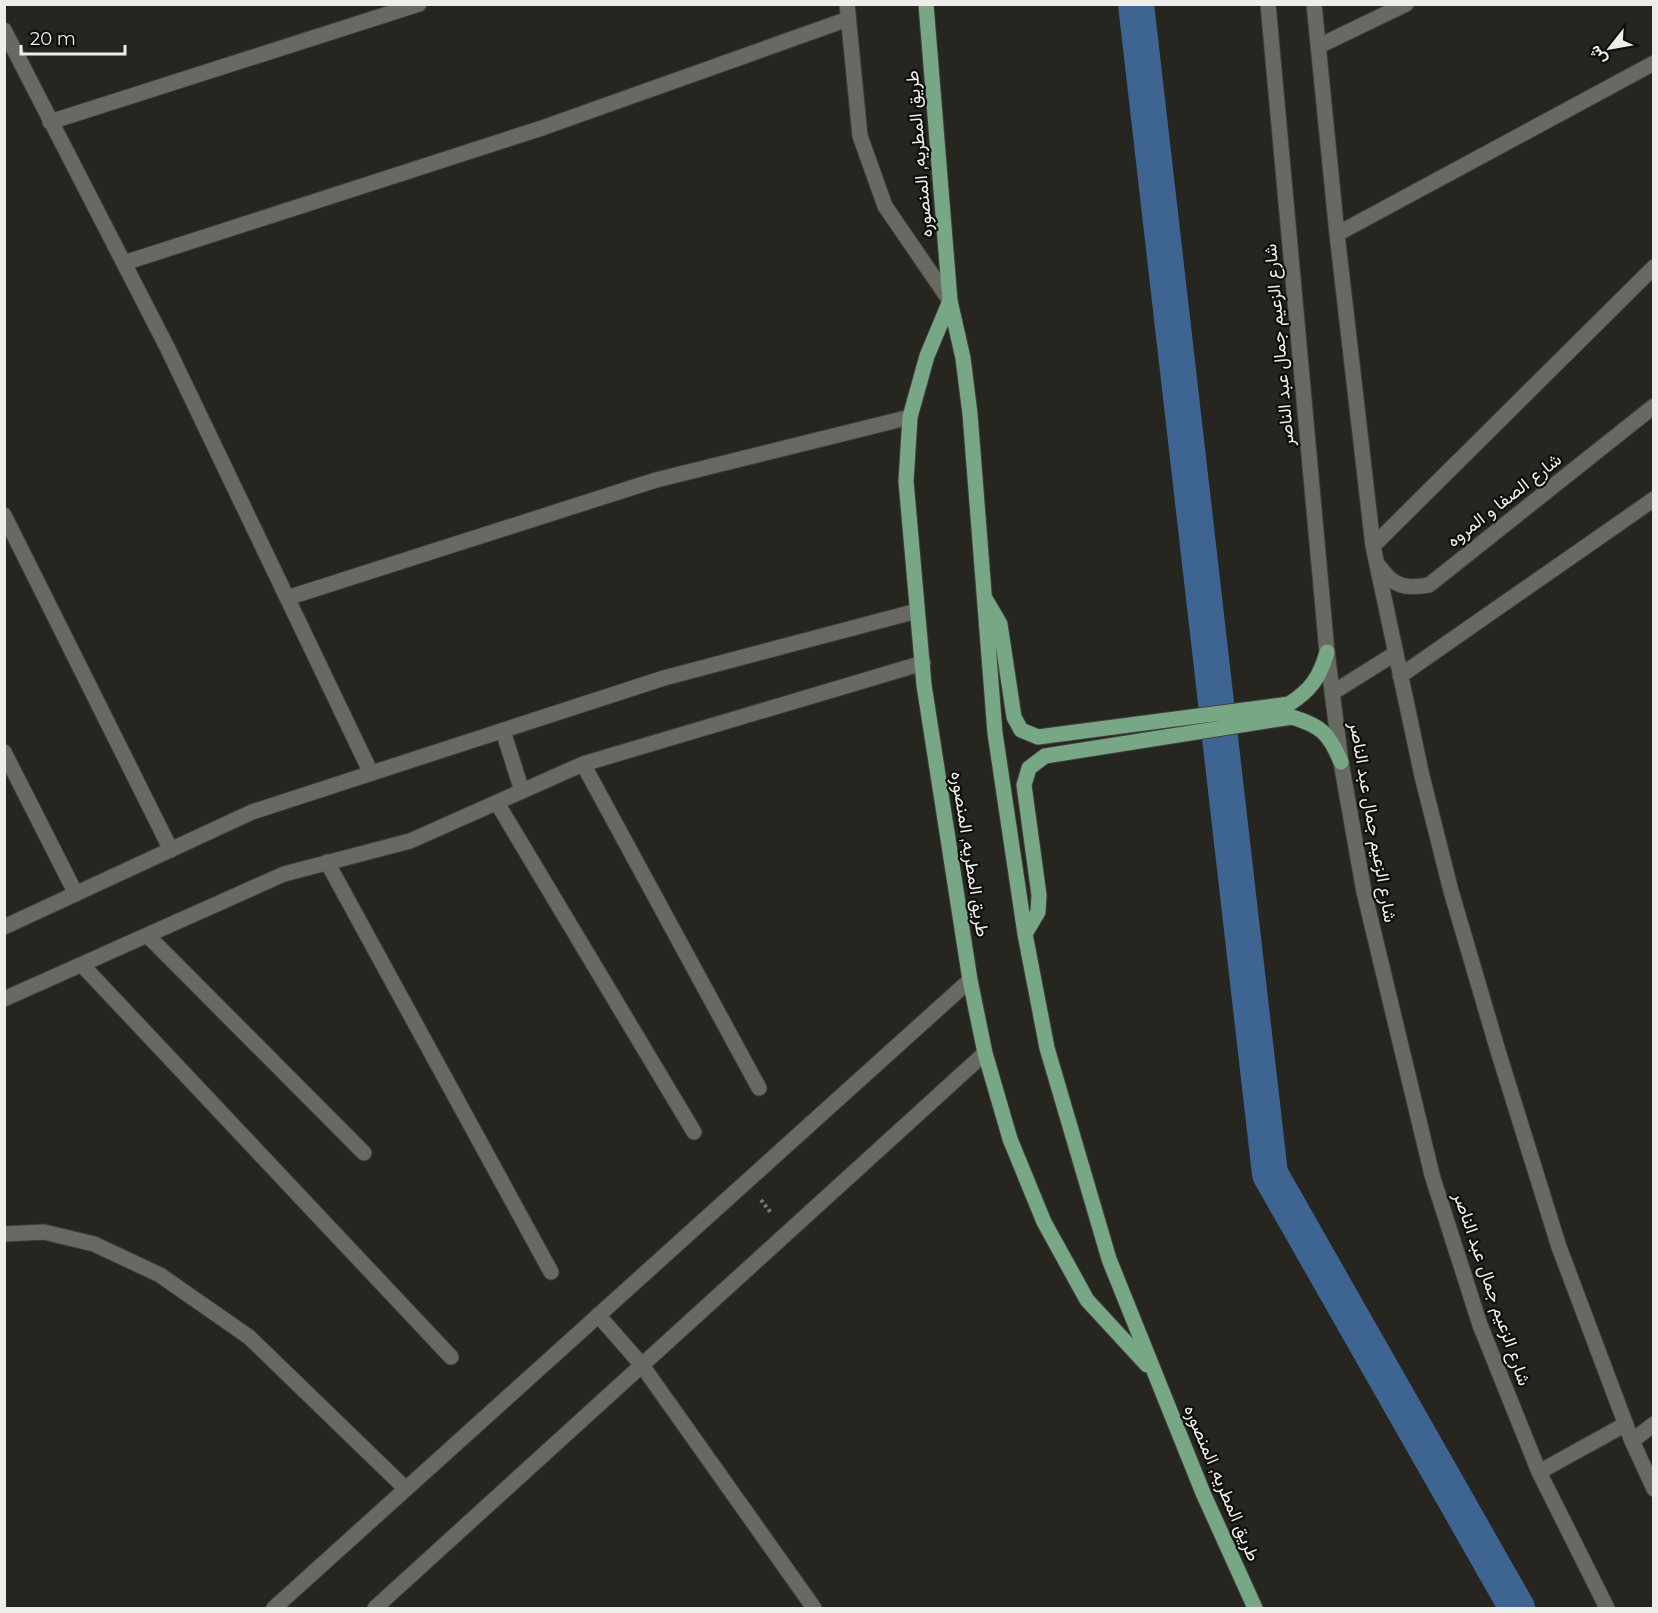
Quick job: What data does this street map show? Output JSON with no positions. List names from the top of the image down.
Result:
{
  "streets": {
    "main road": ["طريق المطريه, المنصوره"],
    "street": ["شارع الزعيم جمال عبد الناصر", "شارع الصفا و المروه"]
  },
  "scale_bar": "20 m",
  "north": "bottom left"
}
